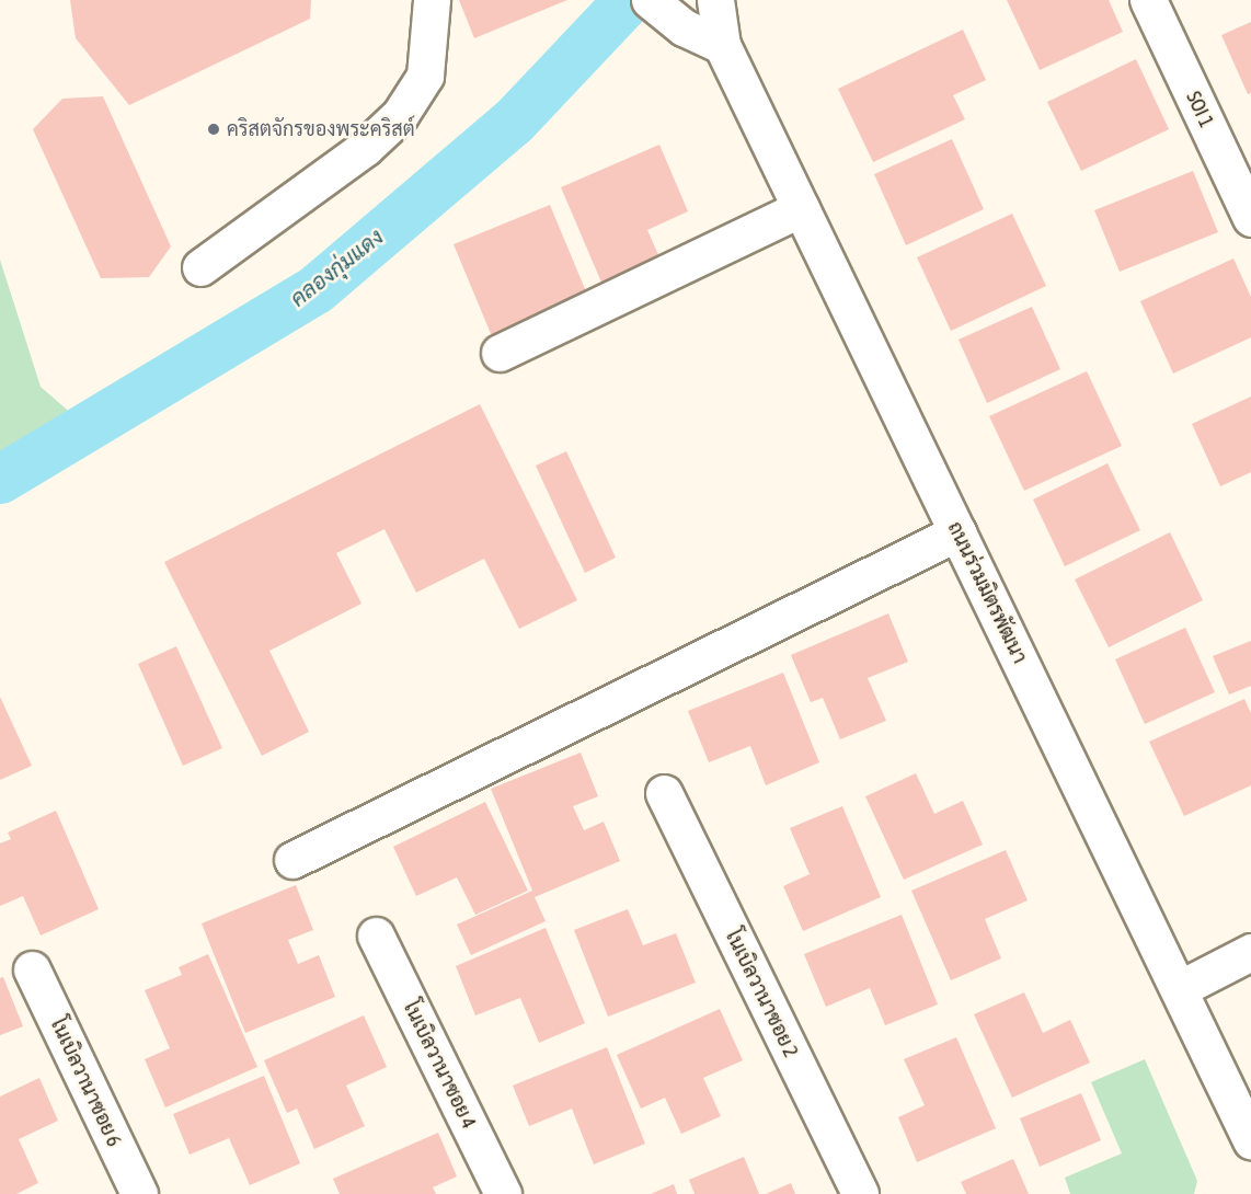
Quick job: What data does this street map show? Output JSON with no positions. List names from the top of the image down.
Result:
{
  "streets": {
    "street": [
      "SOI 1",
      "ถนนร่วมมิตรพัฒนา",
      "โนเบิลวานาซอย 2",
      "โนเบิลวานาซอย 4",
      "โนเบิลวานาซอย 6"
    ]
  },
  "water": ["คลองกุ่มแดง"],
  "places": ["คริสตจักรของพระคริสต์"]
}
